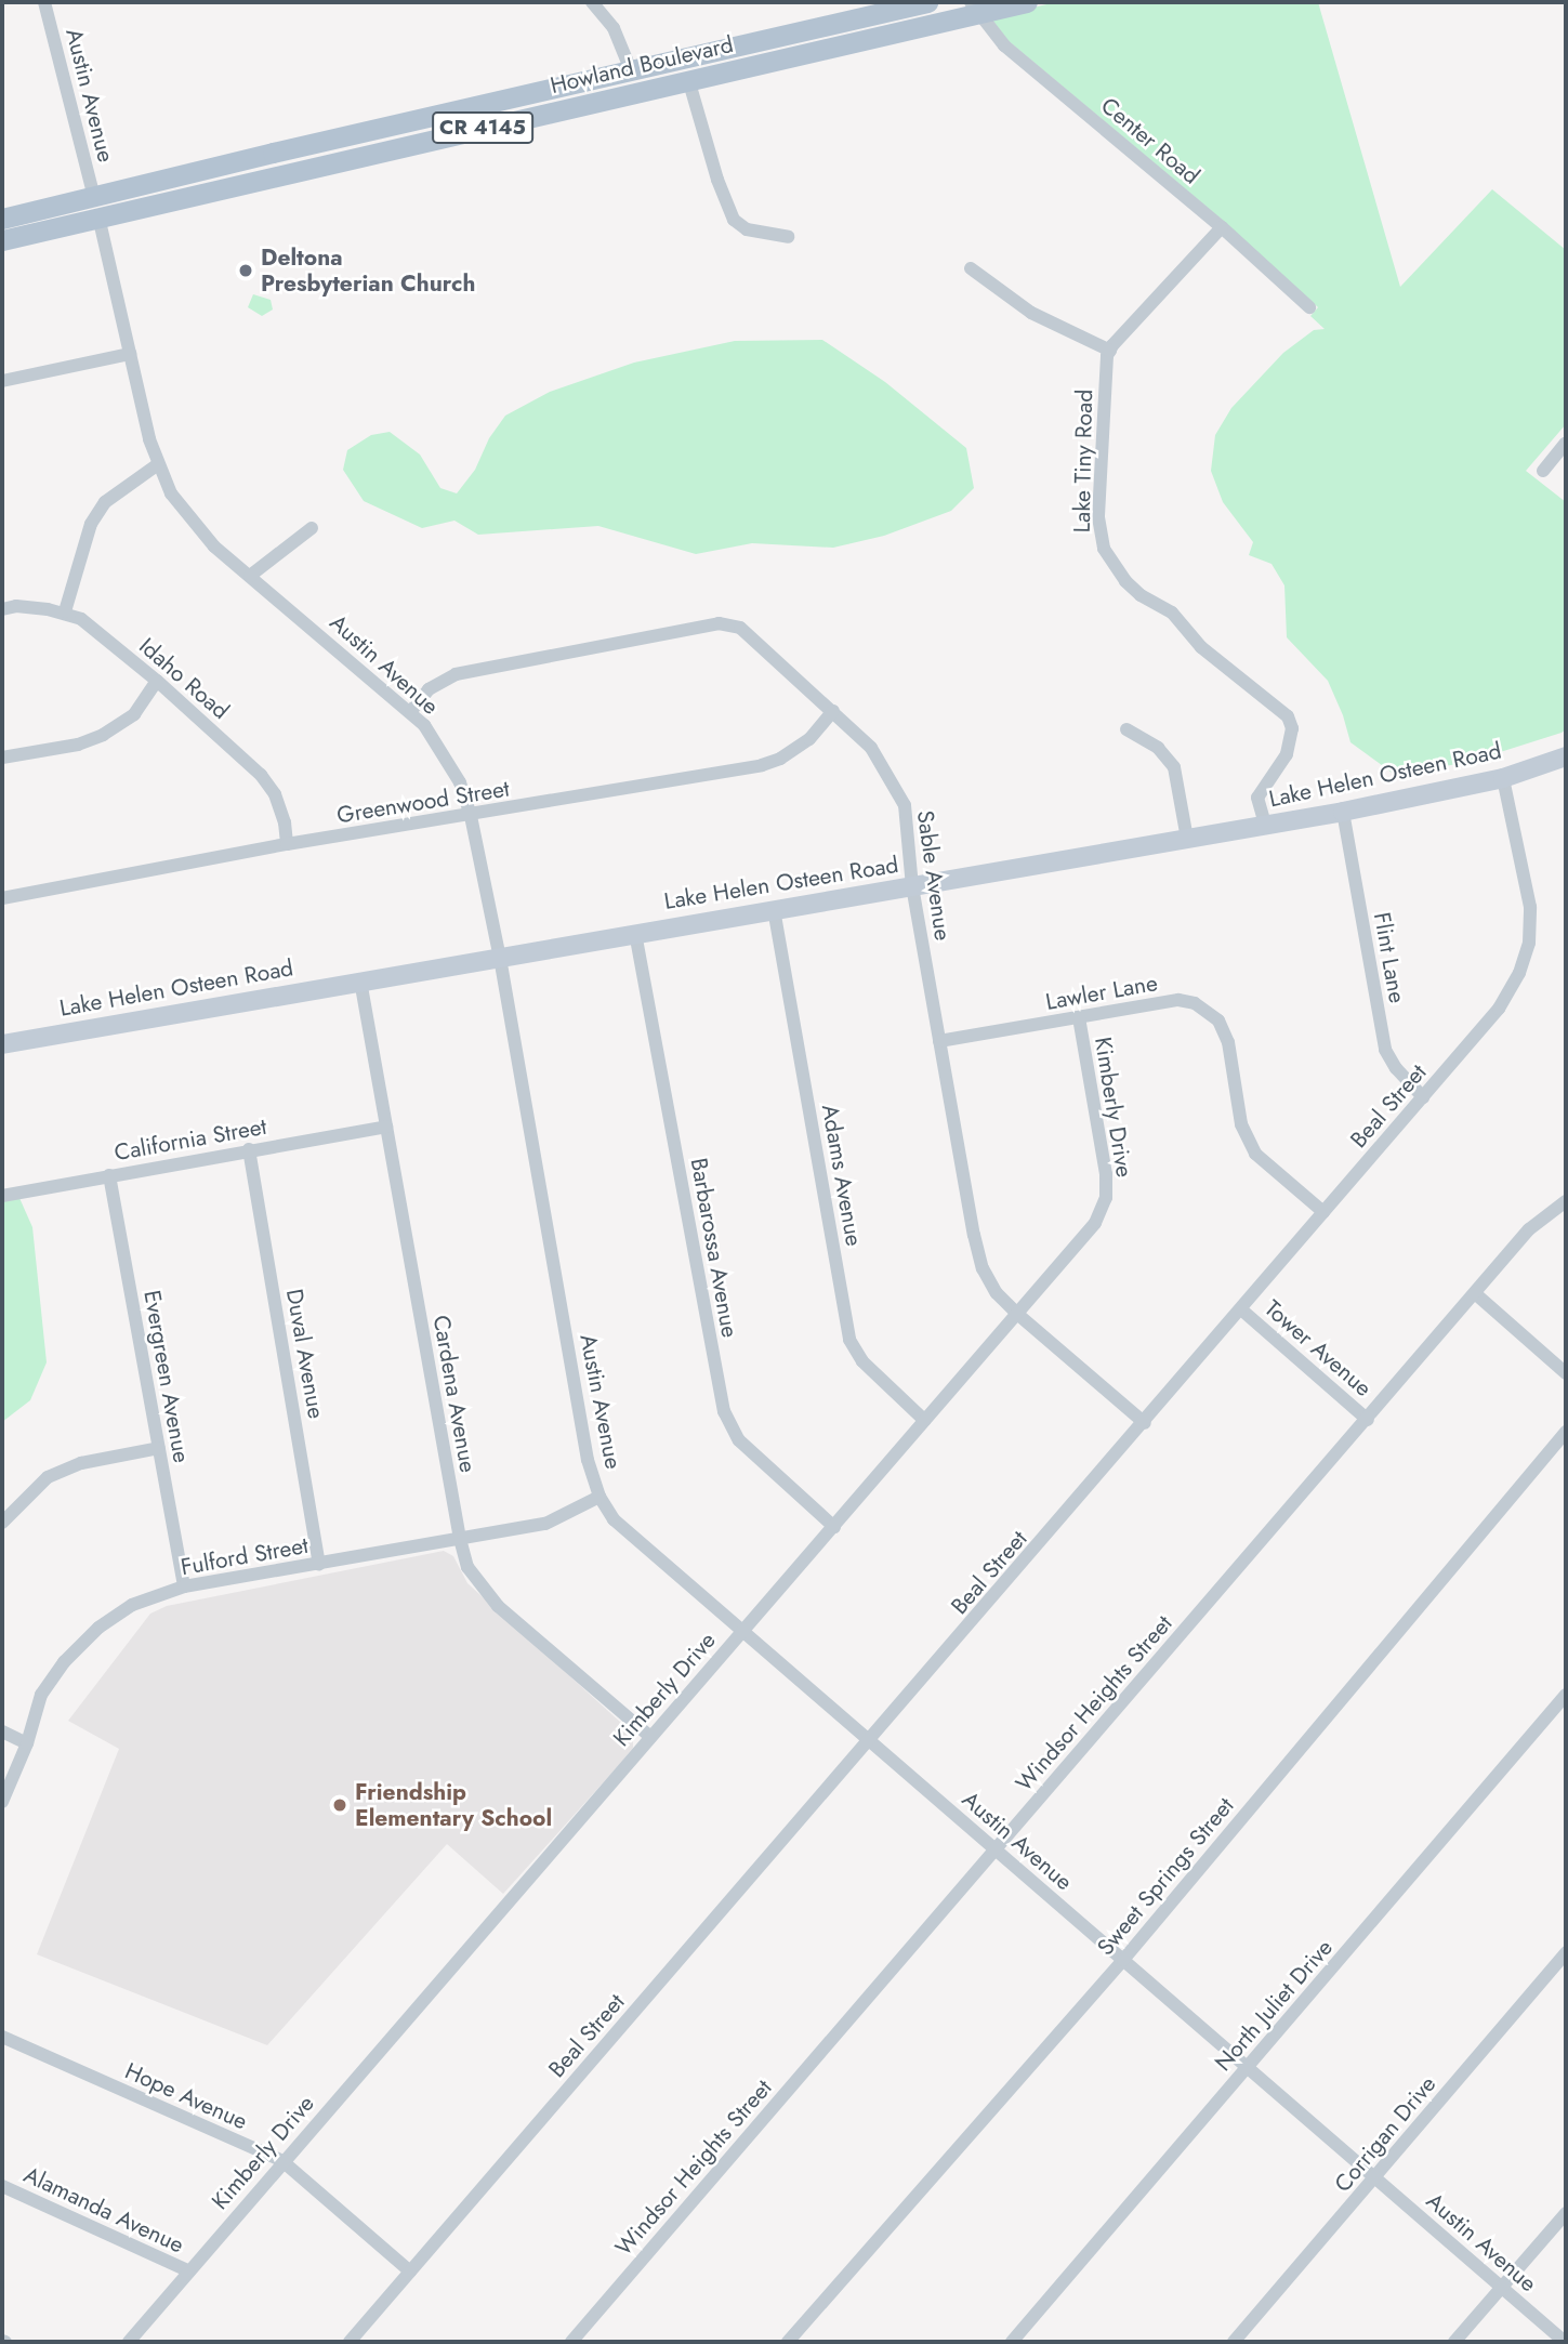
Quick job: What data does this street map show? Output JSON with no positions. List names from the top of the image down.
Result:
{
  "streets": {
    "main road": ["Howland Boulevard", "CR 4145"],
    "street": [
      "Austin Avenue",
      "Center Road",
      "Lake Tiny Road",
      "Idaho Road",
      "Lake Helen Osteen Road",
      "Greenwood Street",
      "Sable Avenue",
      "Flint Lane",
      "Lawler Lane",
      "Beal Street",
      "Kimberly Drive",
      "California Street",
      "Adams Avenue",
      "Barbarossa Avenue",
      "Tower Avenue",
      "Duval Avenue",
      "Evergreen Avenue",
      "Cardena Avenue",
      "Fulford Street",
      "Windsor Heights Street",
      "Sweet Springs Street",
      "North Juliet Drive",
      "Hope Avenue",
      "Corrigan Drive",
      "Alamanda Avenue"
    ]
  },
  "crossings": [
    ["Howland Boulevard", "Austin Avenue"],
    ["Howland Boulevard", "Center Road"],
    ["Austin Avenue", "Lake Helen Osteen Road"],
    ["Austin Avenue", "Greenwood Street"],
    ["Austin Avenue", "Sable Avenue"],
    ["Austin Avenue", "Beal Street"],
    ["Austin Avenue", "Kimberly Drive"],
    ["Austin Avenue", "Fulford Street"],
    ["Austin Avenue", "Windsor Heights Street"],
    ["Austin Avenue", "Sweet Springs Street"],
    ["Austin Avenue", "North Juliet Drive"],
    ["Austin Avenue", "Corrigan Drive"],
    ["Lake Tiny Road", "Lake Helen Osteen Road"],
    ["Idaho Road", "Greenwood Street"],
    ["Lake Helen Osteen Road", "Sable Avenue"],
    ["Lake Helen Osteen Road", "Flint Lane"],
    ["Lake Helen Osteen Road", "Beal Street"],
    ["Lake Helen Osteen Road", "Adams Avenue"],
    ["Lake Helen Osteen Road", "Barbarossa Avenue"],
    ["Lake Helen Osteen Road", "Cardena Avenue"],
    ["Greenwood Street", "Sable Avenue"],
    ["Sable Avenue", "Lawler Lane"],
    ["Sable Avenue", "Beal Street"],
    ["Sable Avenue", "Kimberly Drive"],
    ["Flint Lane", "Beal Street"],
    ["Lawler Lane", "Beal Street"],
    ["Lawler Lane", "Kimberly Drive"],
    ["Beal Street", "Tower Avenue"],
    ["Beal Street", "Hope Avenue"],
    ["Kimberly Drive", "Adams Avenue"],
    ["Kimberly Drive", "Barbarossa Avenue"],
    ["Kimberly Drive", "Cardena Avenue"],
    ["Kimberly Drive", "Hope Avenue"],
    ["Kimberly Drive", "Alamanda Avenue"],
    ["California Street", "Duval Avenue"],
    ["California Street", "Evergreen Avenue"],
    ["California Street", "Cardena Avenue"],
    ["Tower Avenue", "Windsor Heights Street"],
    ["Duval Avenue", "Fulford Street"],
    ["Evergreen Avenue", "Fulford Street"],
    ["Cardena Avenue", "Fulford Street"]
  ],
  "places": ["Deltona Presbyterian Church", "Friendship Elementary School"]
}
